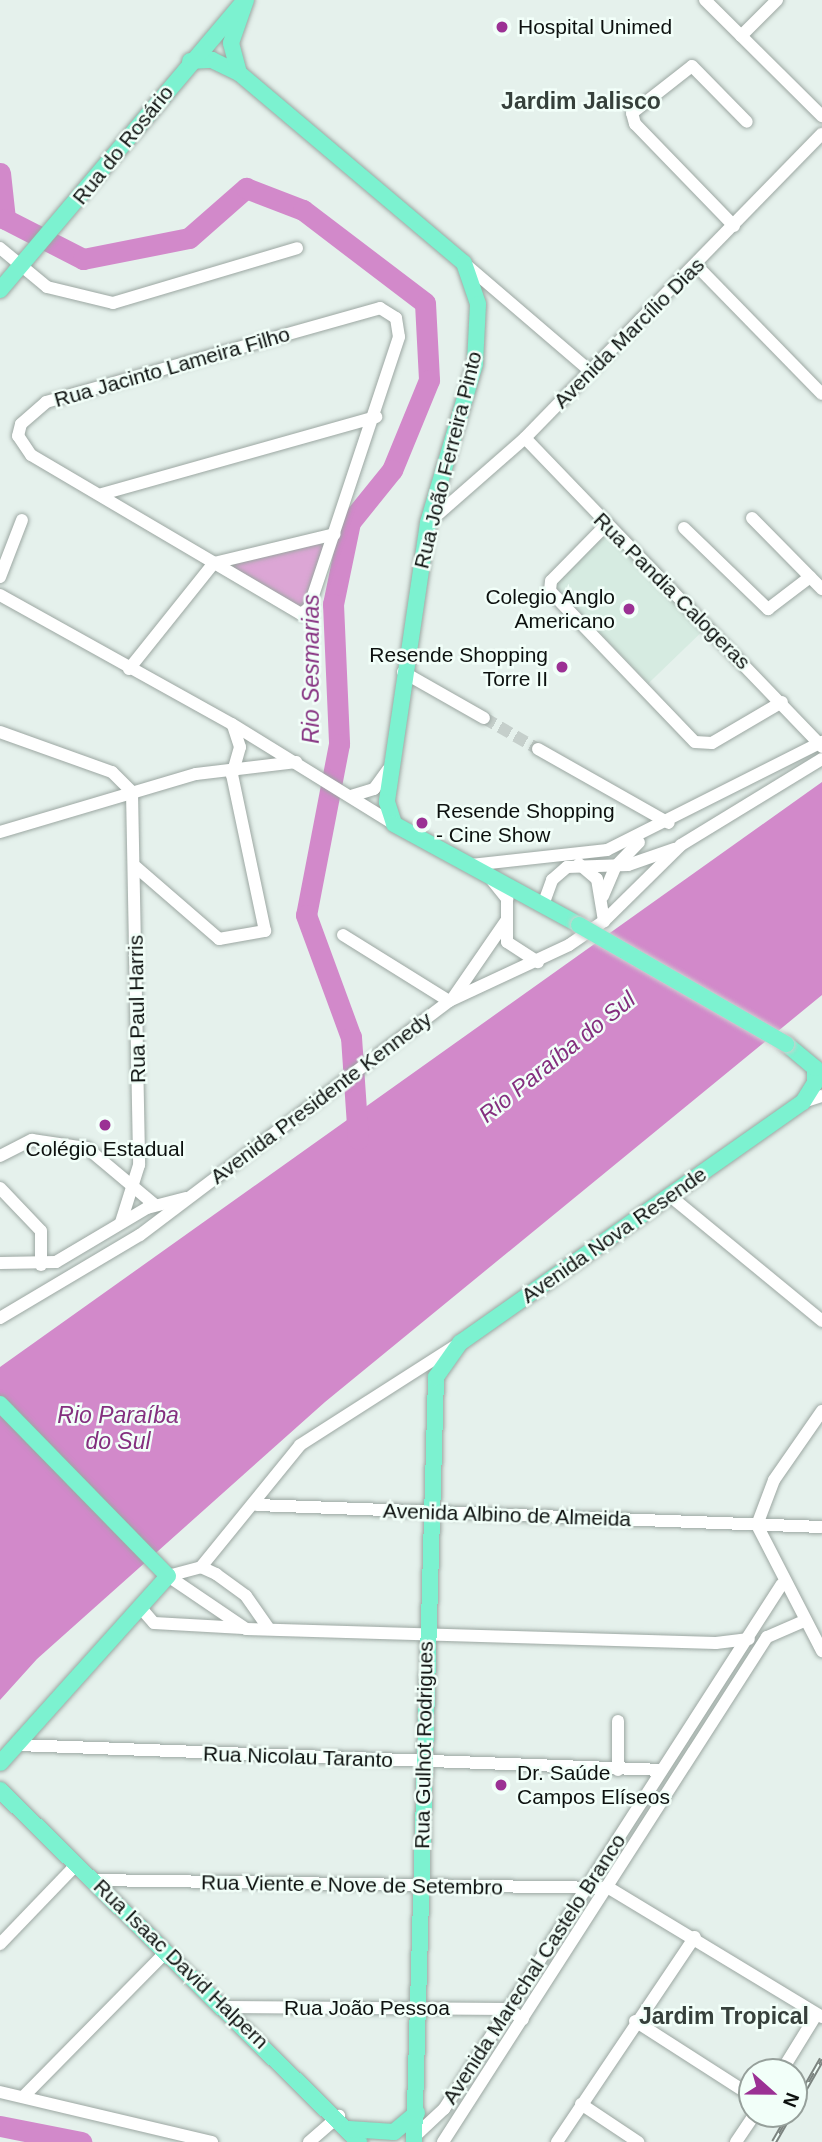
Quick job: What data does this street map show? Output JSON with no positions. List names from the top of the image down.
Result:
{
  "streets": {
    "main road": [
      "Rua do Rosário",
      "Rua João Ferreira Pinto",
      "Avenida Nova Resende",
      "Rua Gulhot Rodrigues",
      "Rua Isaac David Halpern"
    ],
    "street": [
      "Avenida Marcílio Dias",
      "Rua Jacinto Lameira Filho",
      "Rua Pandia Calogeras",
      "Rua Paul Harris",
      "Avenida Presidente Kennedy",
      "Avenida Albino de Almeida",
      "Rua Nicolau Taranto",
      "Rua Viente e Nove de Setembro",
      "Avenida Marechal Castelo Branco",
      "Rua João Pessoa"
    ]
  },
  "crossings": [
    ["Avenida Marcílio Dias", "Rua João Ferreira Pinto"],
    ["Avenida Marcílio Dias", "Rua Pandia Calogeras"],
    ["Rua Paul Harris", "Avenida Presidente Kennedy"],
    ["Avenida Nova Resende", "Rua Gulhot Rodrigues"],
    ["Avenida Albino de Almeida", "Rua Gulhot Rodrigues"],
    ["Rua Gulhot Rodrigues", "Rua Nicolau Taranto"],
    ["Rua Gulhot Rodrigues", "Rua Viente e Nove de Setembro"],
    ["Rua Gulhot Rodrigues", "Avenida Marechal Castelo Branco"],
    ["Rua Gulhot Rodrigues", "Rua João Pessoa"],
    ["Rua Nicolau Taranto", "Avenida Marechal Castelo Branco"],
    ["Rua Viente e Nove de Setembro", "Rua Isaac David Halpern"],
    ["Rua Viente e Nove de Setembro", "Avenida Marechal Castelo Branco"],
    ["Rua Isaac David Halpern", "Rua João Pessoa"],
    ["Avenida Marechal Castelo Branco", "Rua João Pessoa"]
  ],
  "districts": ["Jardim Jalisco", "Jardim Tropical"],
  "water": ["Rio Sesmarias", "Rio Paraíba do Sul"],
  "places": [
    "Hospital Unimed",
    "Colegio Anglo Americano",
    "Resende Shopping Torre II",
    "Resende Shopping - Cine Show",
    "Colégio Estadual",
    "Dr. Saúde Campos Elíseos"
  ],
  "north": "right"
}
